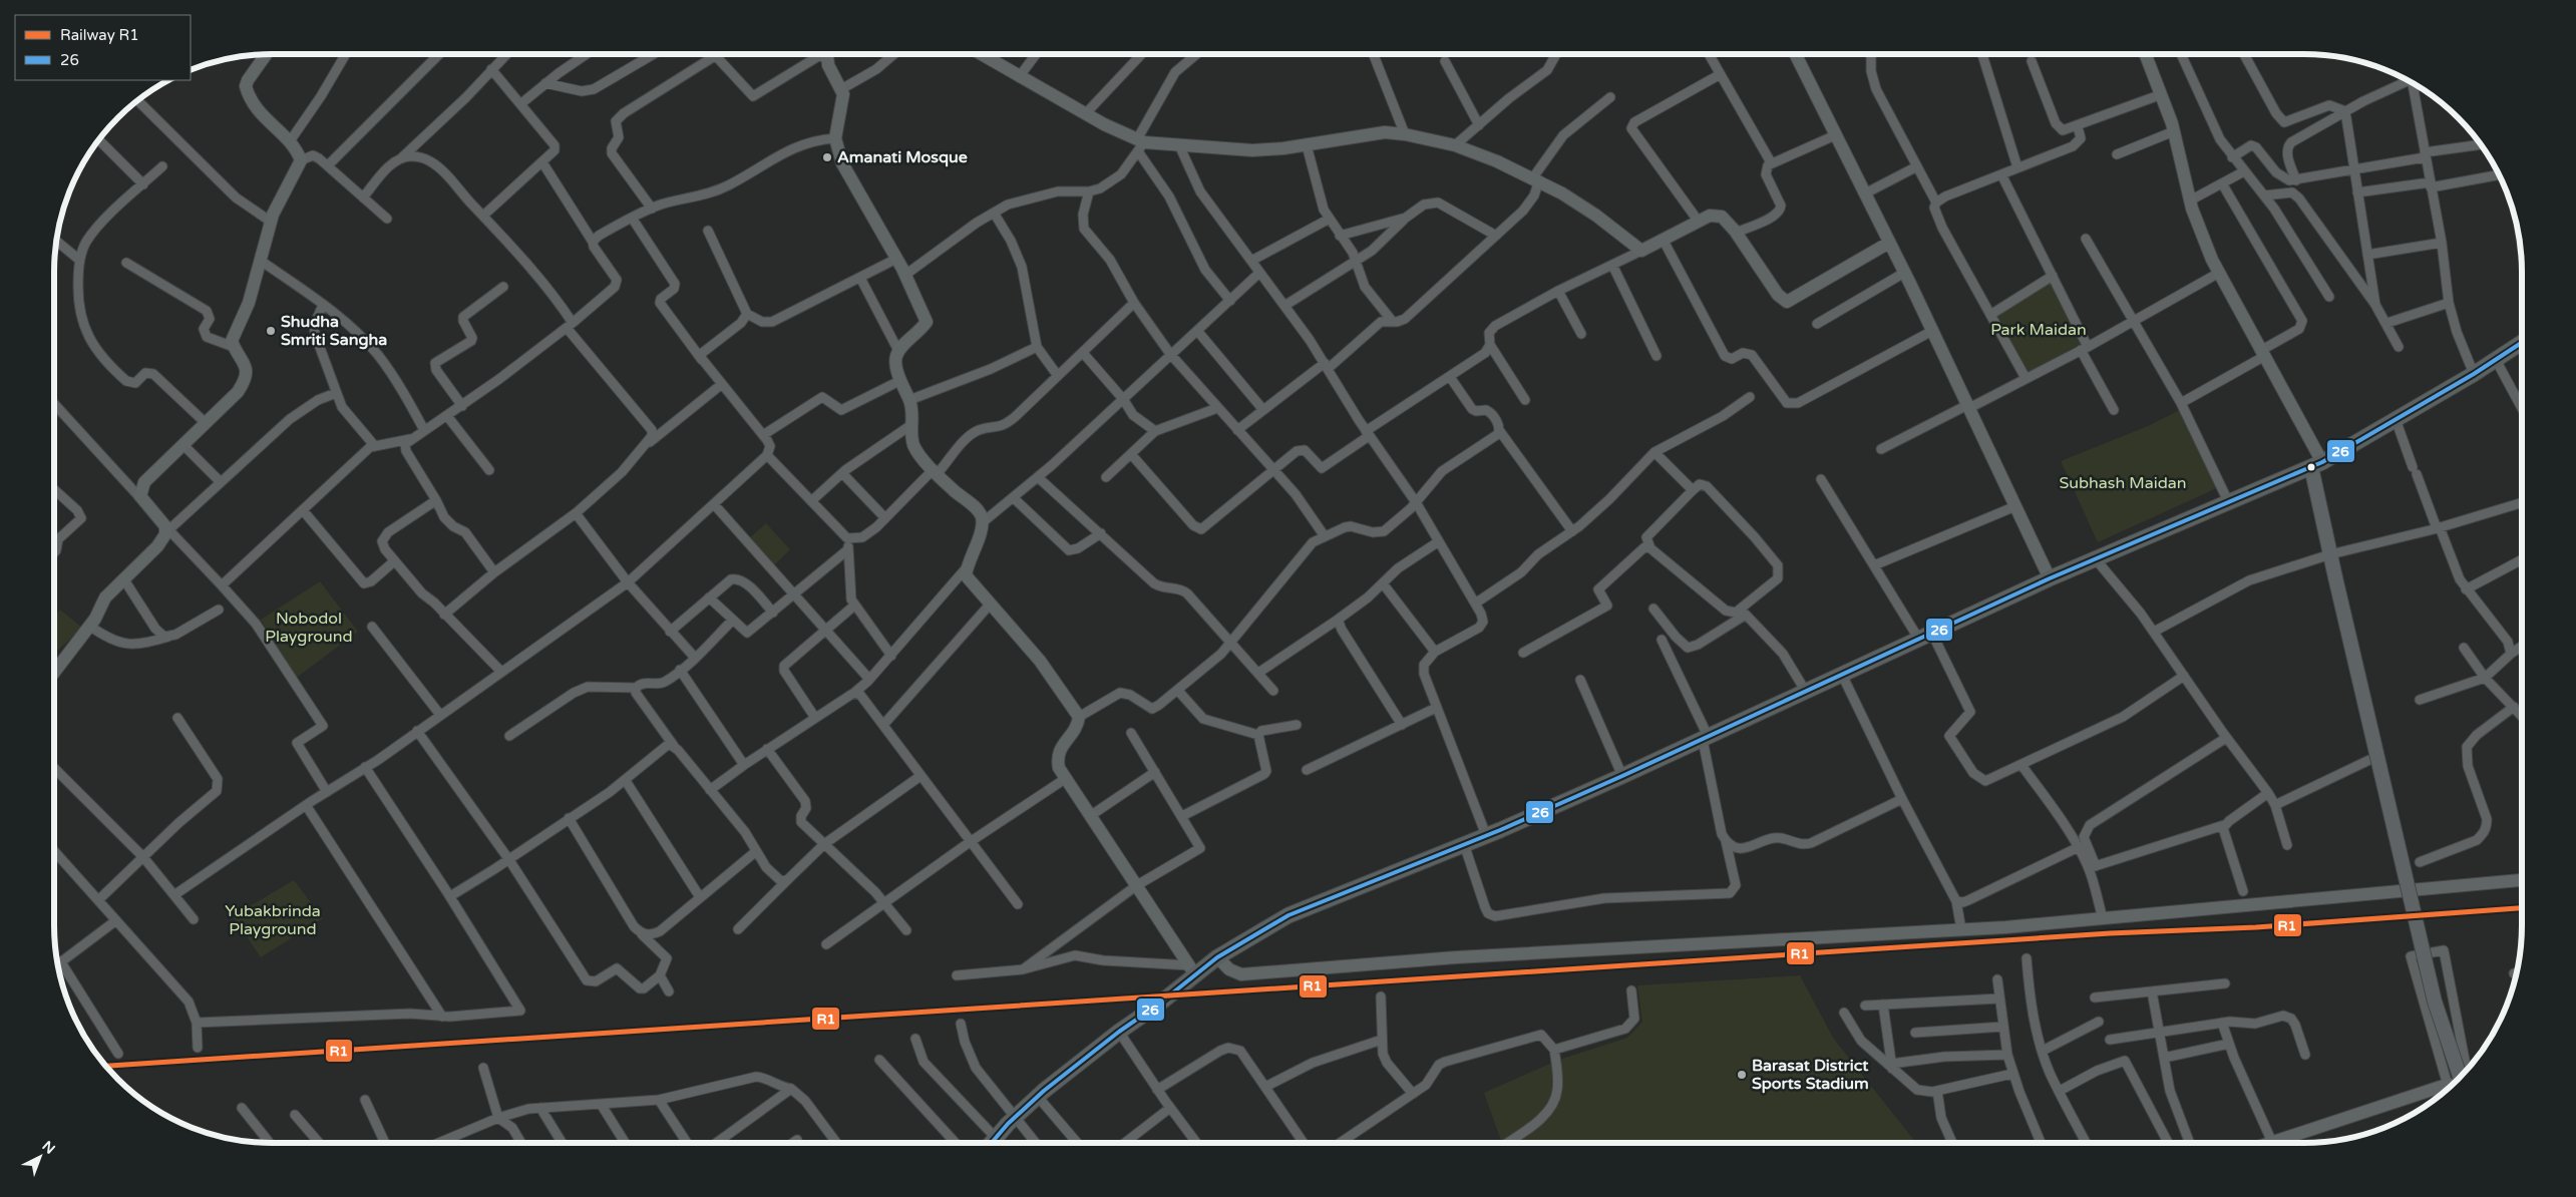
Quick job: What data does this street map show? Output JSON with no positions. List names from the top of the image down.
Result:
{
  "parks": [
    "Park Maidan",
    "Subhash Maidan",
    "Nobodol Playground",
    "Yubakbrinda Playground"
  ],
  "places": ["Amanati Mosque", "Shudha Smriti Sangha", "Barasat District Sports Stadium"],
  "lines": ["transit line 26", "rail line R1"],
  "legend": ["Railway R1", "26"],
  "north": "top right"
}
